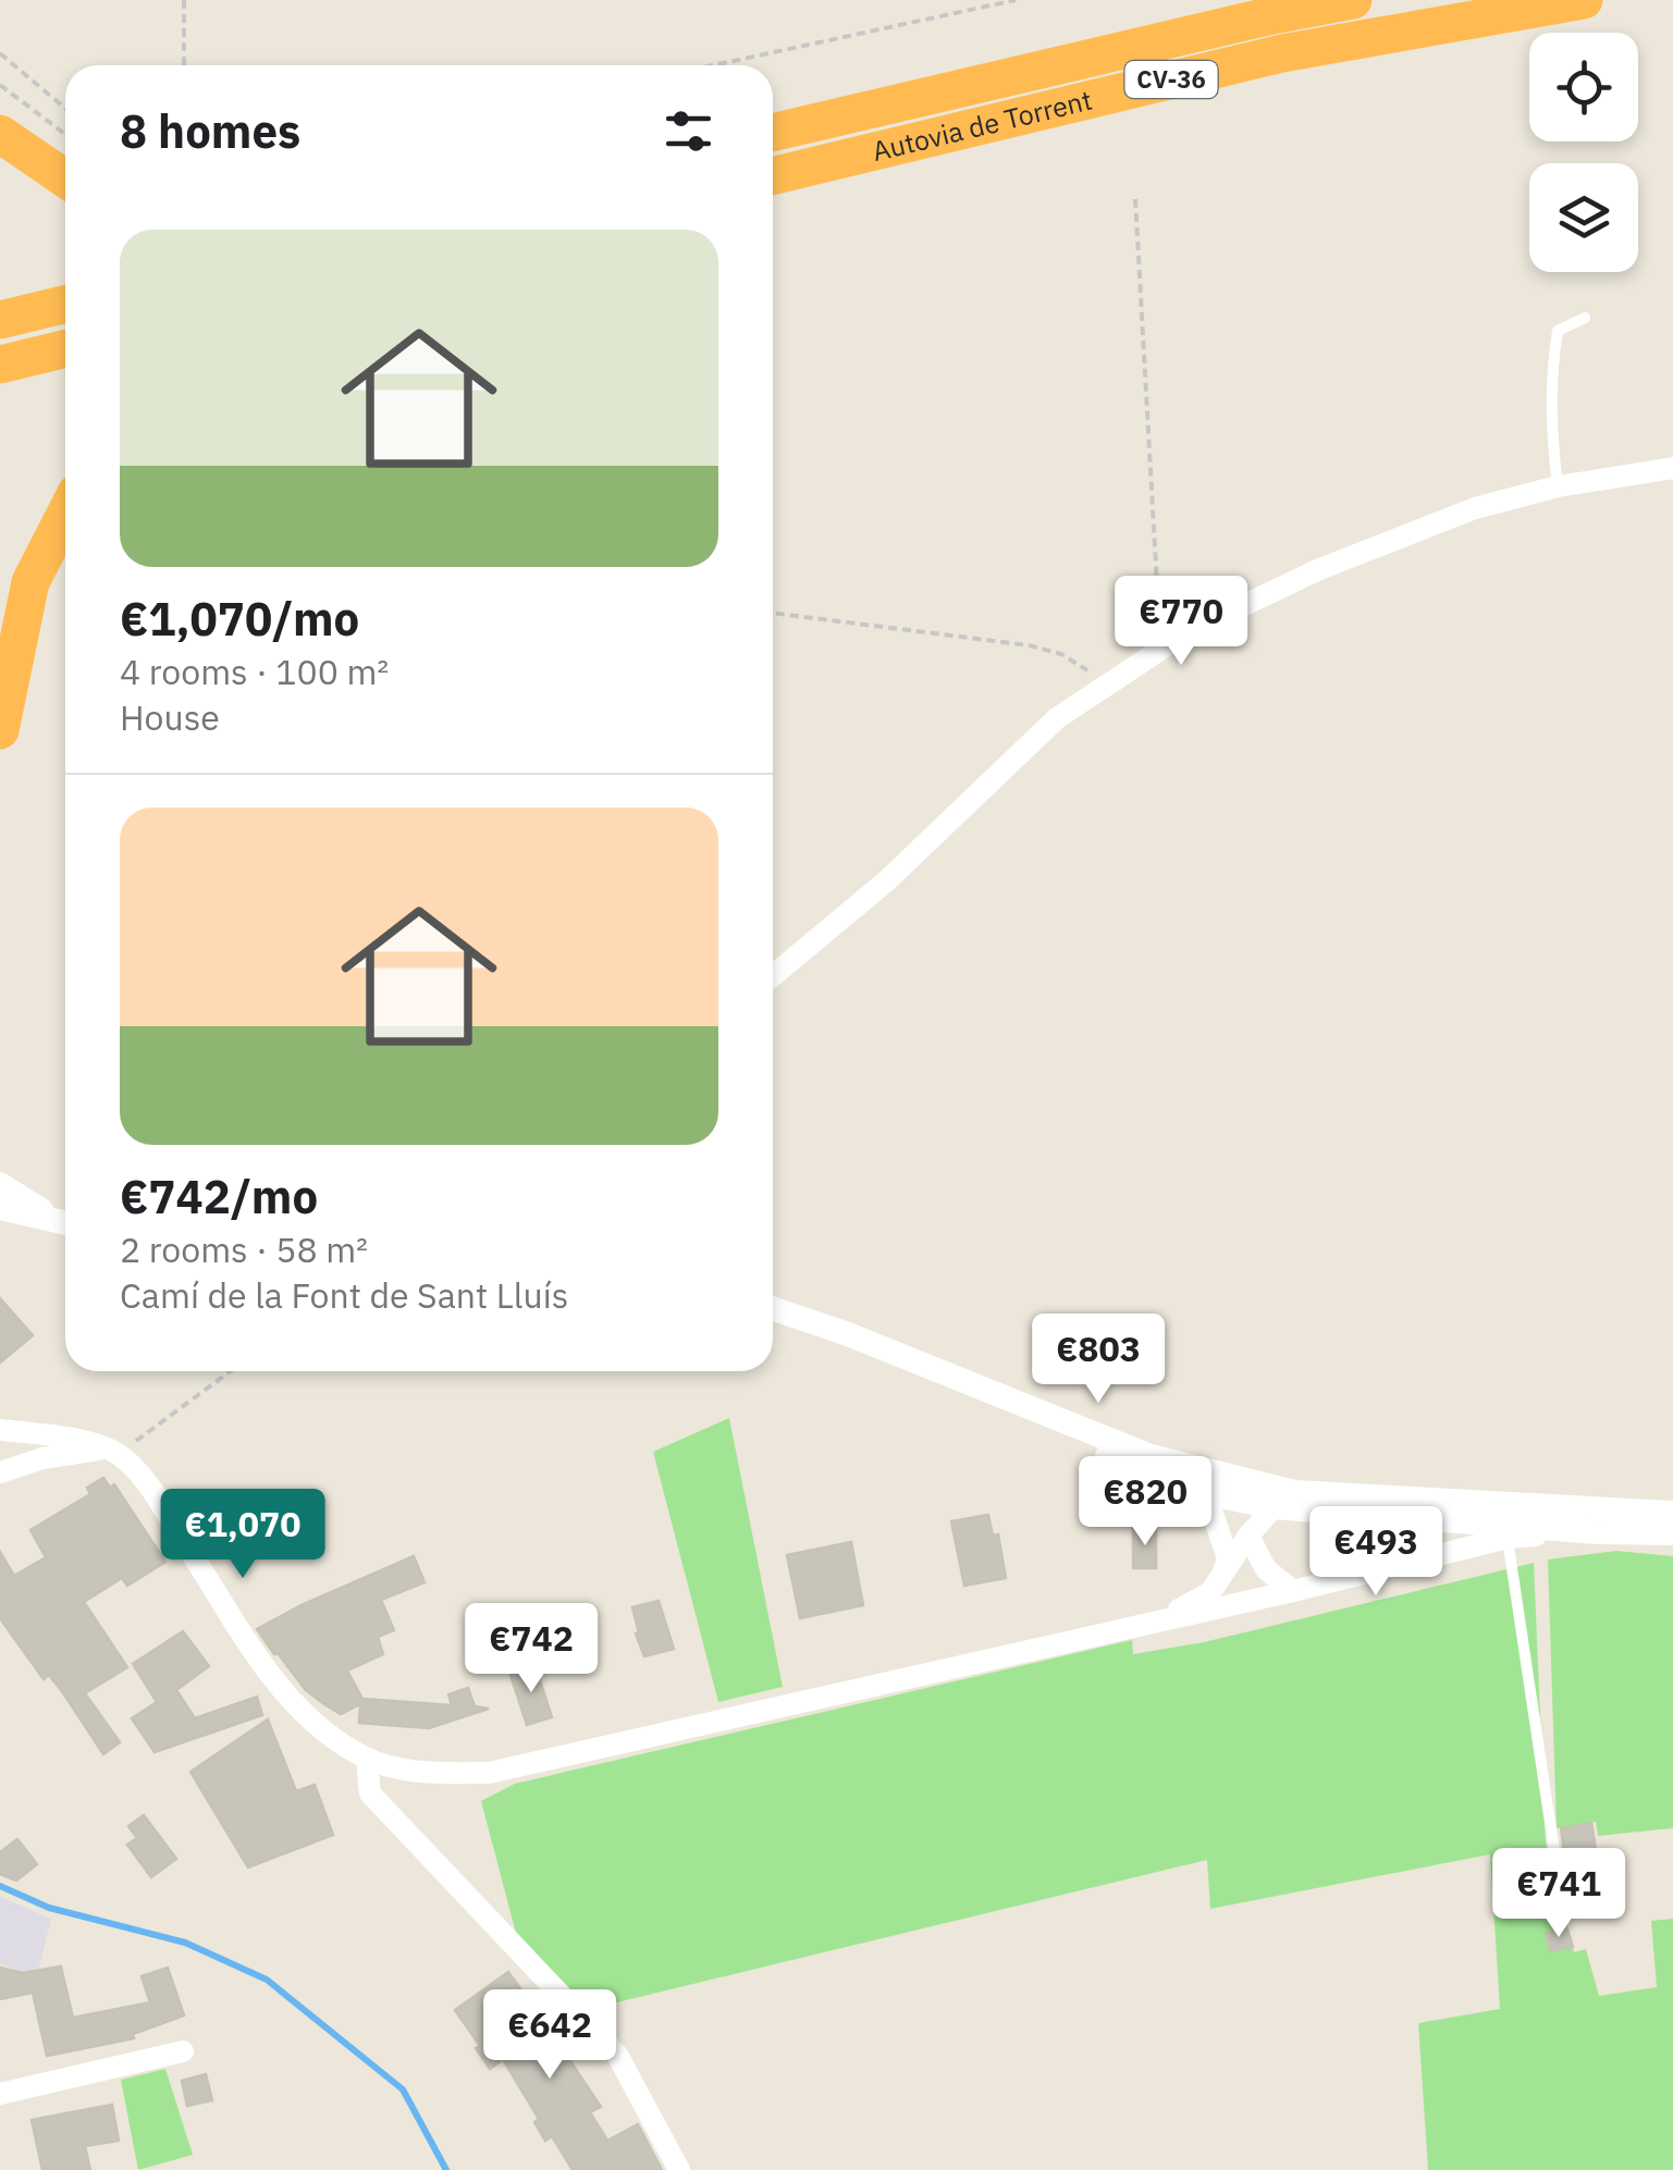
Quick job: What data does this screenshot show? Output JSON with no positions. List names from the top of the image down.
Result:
{
  "streets": {
    "highway": ["CV-36", "Autovia de Torrent"]
  },
  "page": {
    "heading": "8 homes",
    "list": [
      {
        "name": "€1,070/mo",
        "note": "4 rooms · 100 m² · House"
      },
      {
        "name": "€742/mo",
        "note": "2 rooms · 58 m² · Camí de la Font de Sant Lluís"
      }
    ],
    "price": [
      "€770",
      "€803",
      "€820",
      "€1,070",
      "€493",
      "€742",
      "€741",
      "€642"
    ]
  }
}
